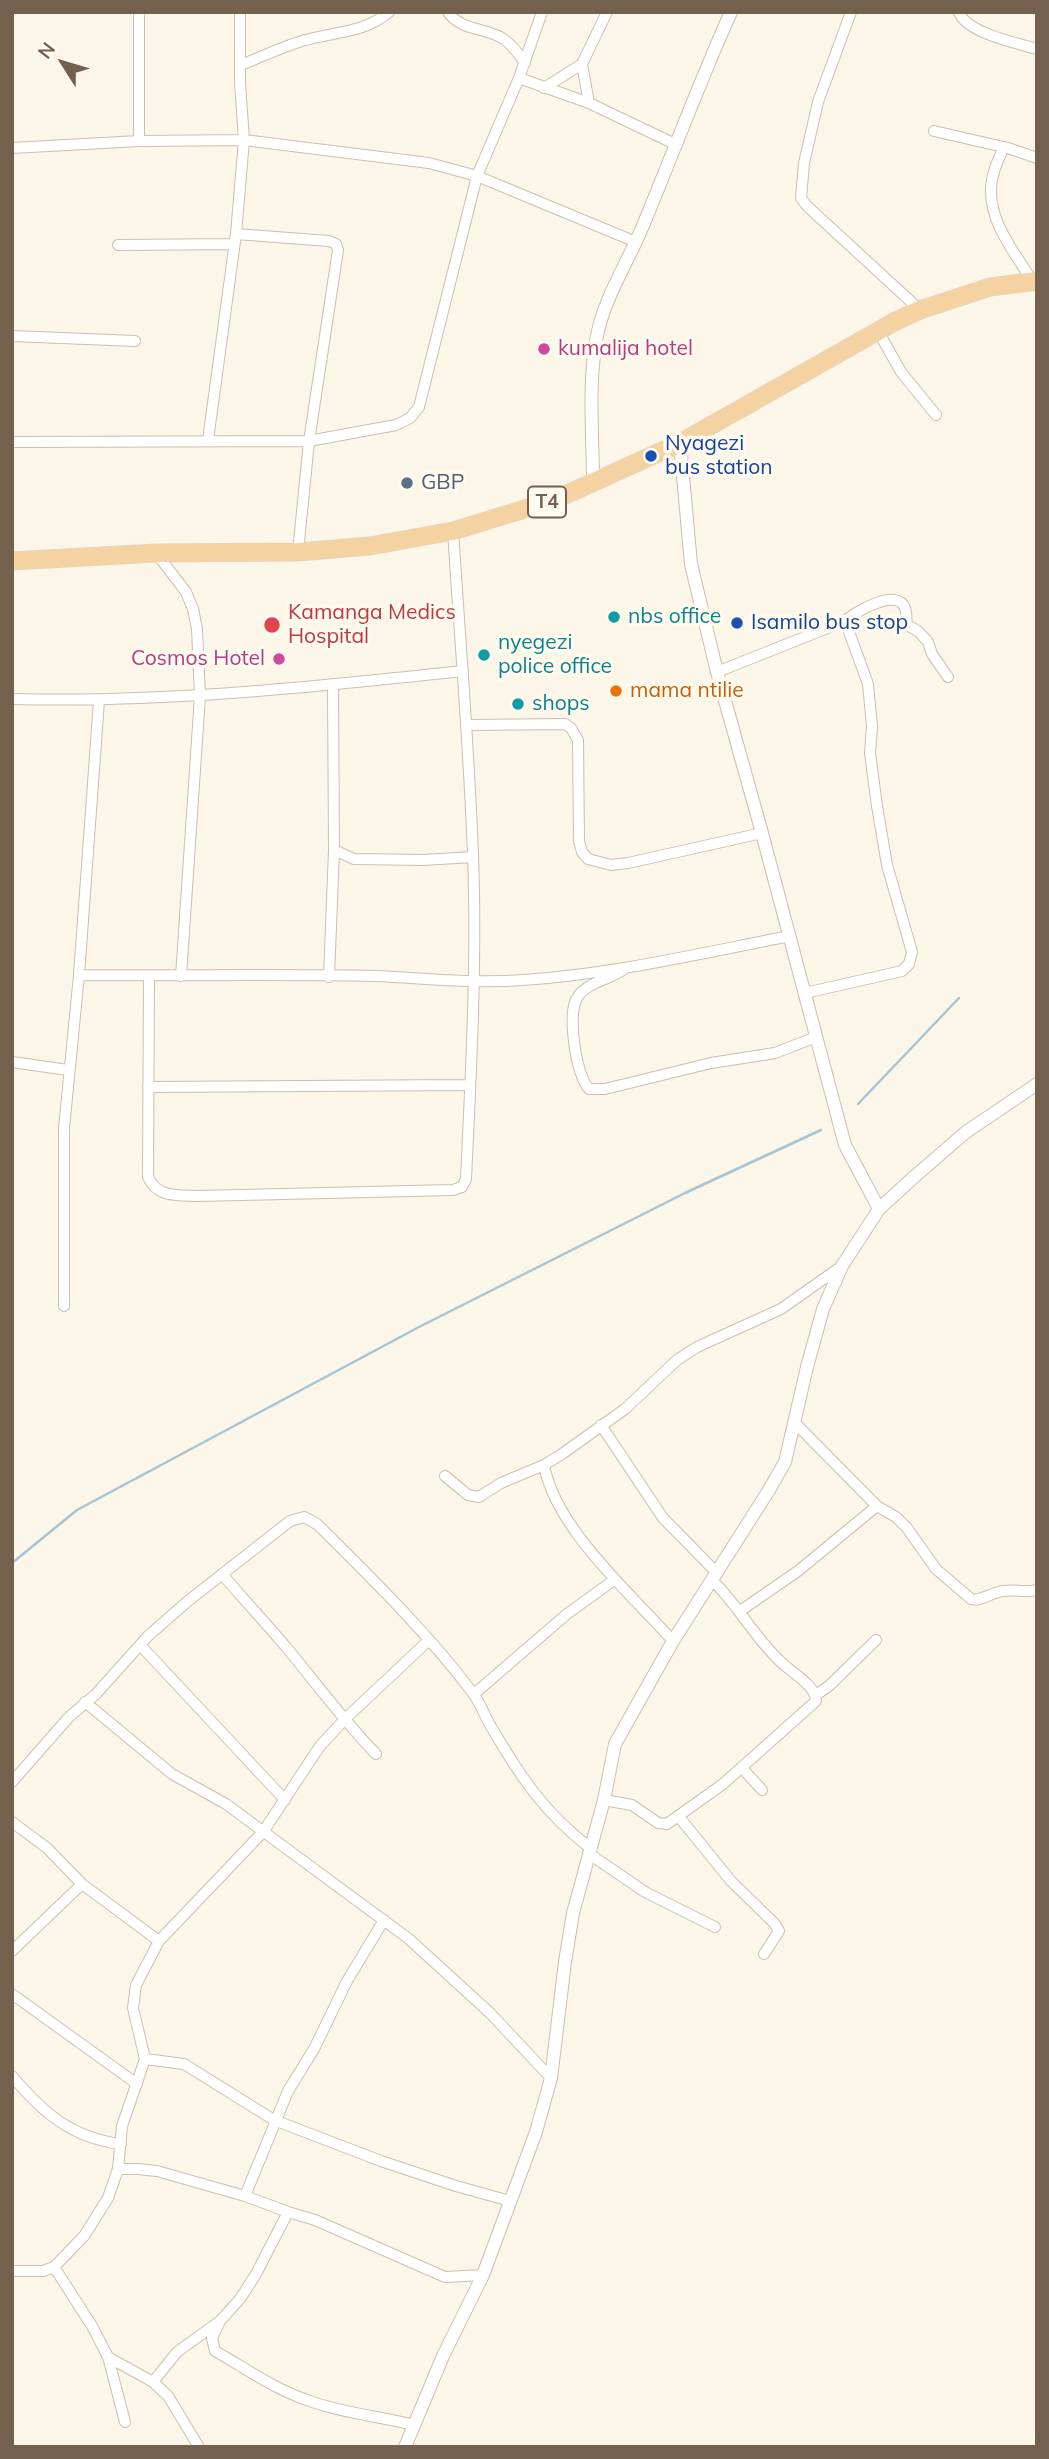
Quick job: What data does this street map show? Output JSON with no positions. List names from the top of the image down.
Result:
{
  "streets": {
    "highway": ["T4"]
  },
  "places": [
    "kumalija hotel",
    "Nyagezi bus station",
    "GBP",
    "nbs office",
    "Isamilo bus stop",
    "Kamanga Medics Hospital",
    "nyegezi police office",
    "Cosmos Hotel",
    "mama ntilie",
    "shops"
  ],
  "north": "top left"
}
